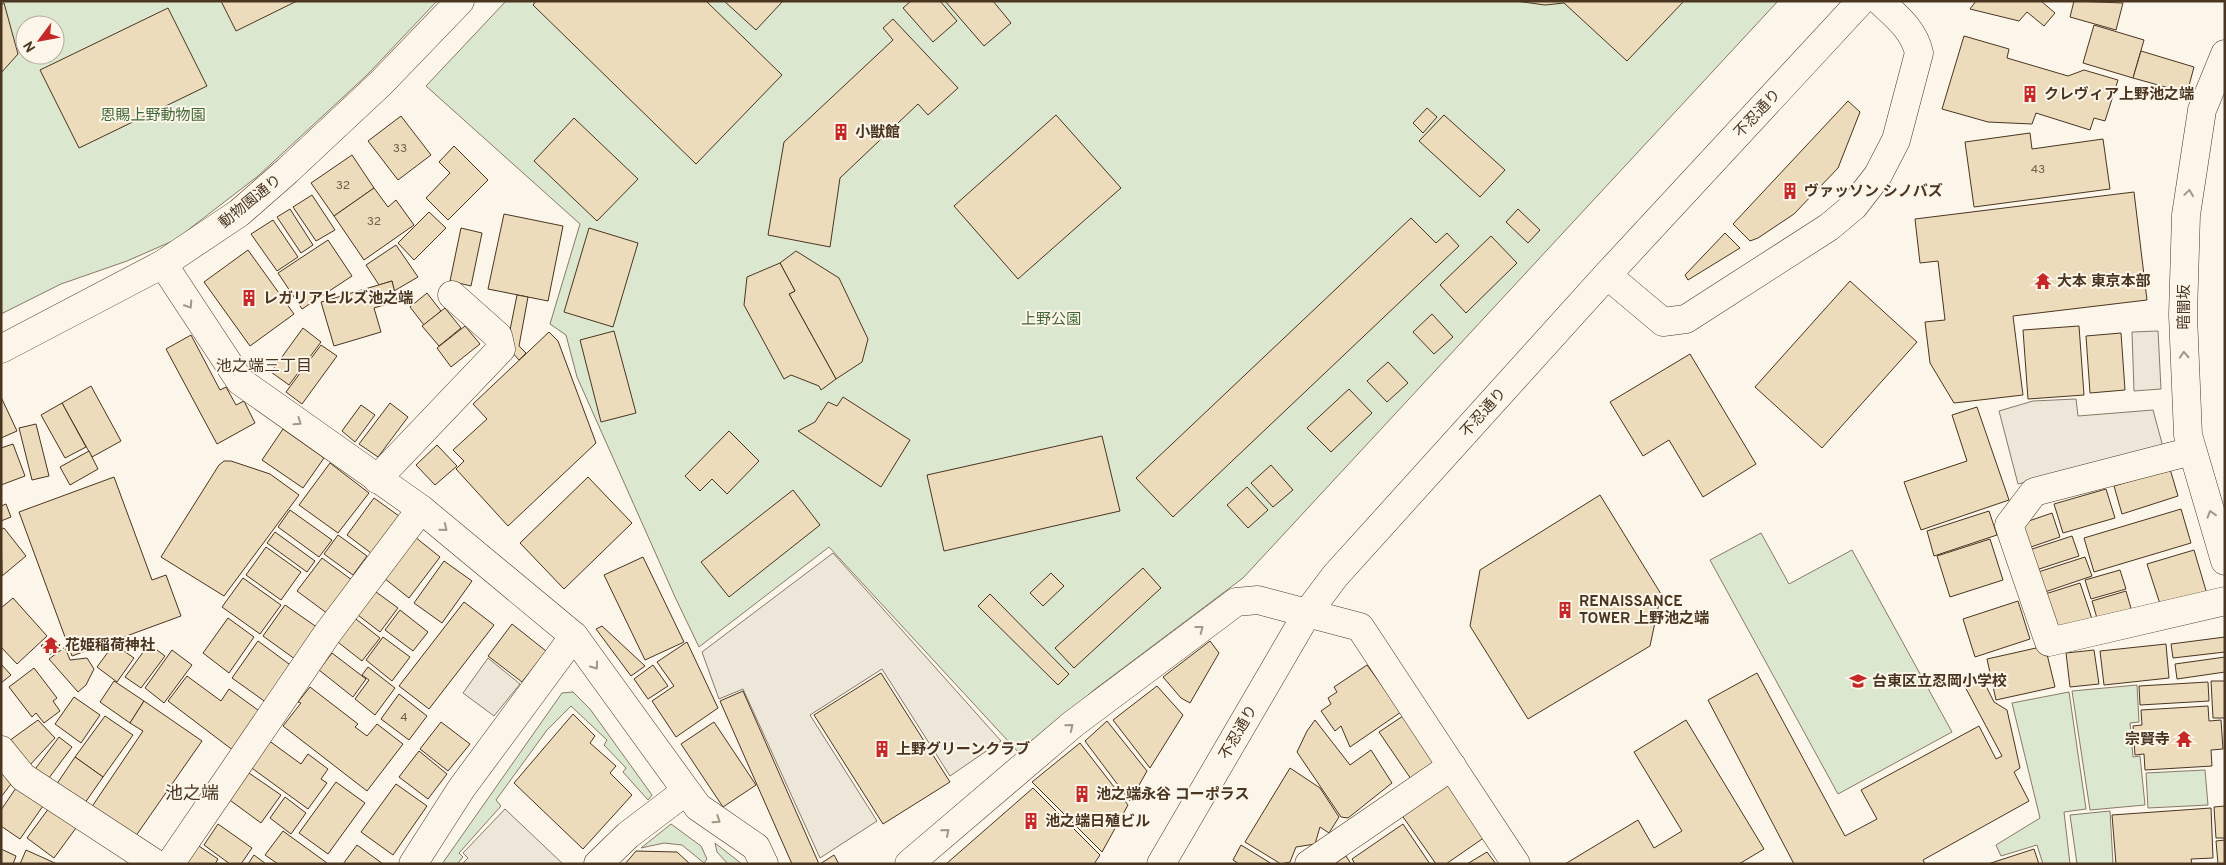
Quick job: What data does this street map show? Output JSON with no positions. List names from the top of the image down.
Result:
{
  "streets": {
    "street": ["不忍通り", "動物園通り", "暗闇坂"]
  },
  "one_way": ["暗闇坂"],
  "districts": ["池之端三丁目", "池之端"],
  "parks": ["恩賜上野動物園", "上野公園"],
  "places": {
    "building": [
      "クレヴィア上野池之端",
      "小獣館",
      "ヴァッソン シノバズ",
      "レガリアヒルズ池之端",
      "RENAISSANCE TOWER 上野池之端",
      "上野グリーンクラブ",
      "池之端永谷 コーポラス",
      "池之端日殖ビル"
    ],
    "temple": ["大本 東京本部", "花姫稲荷神社", "宗賢寺"],
    "school or university": ["台東区立忍岡小学校"]
  },
  "house_numbers": [
    "33",
    "43",
    "32",
    "32",
    "4"
  ],
  "north": "bottom left"
}
